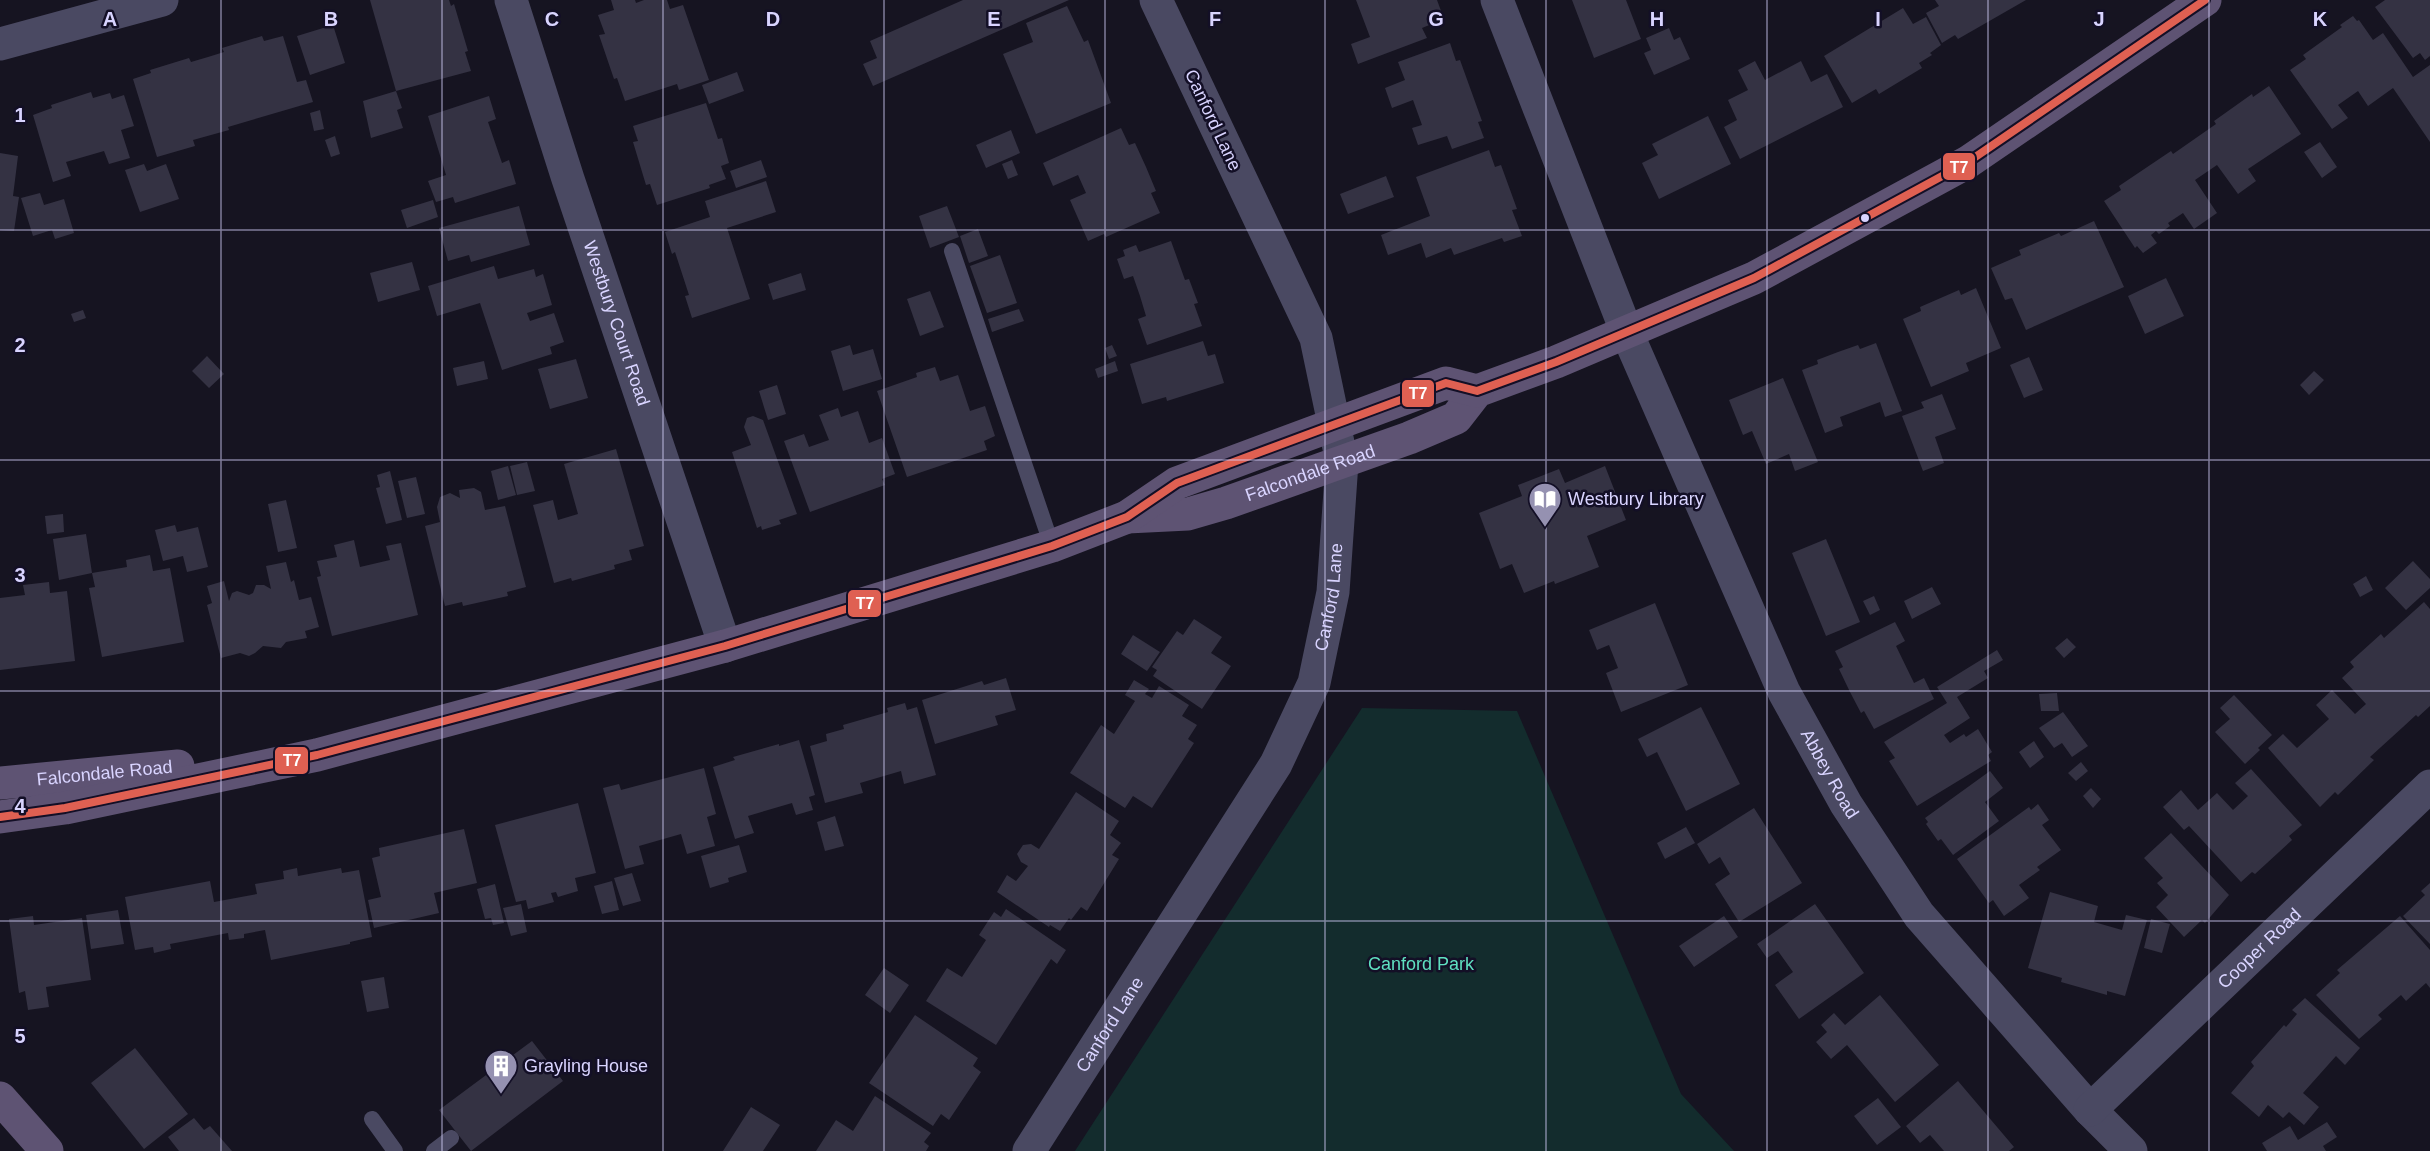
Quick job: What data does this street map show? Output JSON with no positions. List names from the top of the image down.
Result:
{
  "streets": {
    "main road": ["Falcondale Road"],
    "street": [
      "Canford Lane",
      "Westbury Court Road",
      "Abbey Road",
      "Cooper Road"
    ]
  },
  "crossings": [
    ["Canford Lane", "Falcondale Road"],
    ["Westbury Court Road", "Falcondale Road"],
    ["Abbey Road", "Cooper Road"]
  ],
  "parks": ["Canford Park"],
  "places": {
    "library": ["Westbury Library"],
    "building": ["Grayling House"]
  },
  "lines": ["transit line T7"],
  "grid": {
    "columns": [
      "A",
      "B",
      "C",
      "D",
      "E",
      "F",
      "G",
      "H",
      "I",
      "J",
      "K"
    ],
    "rows": [
      "1",
      "2",
      "3",
      "4",
      "5"
    ]
  }
}
